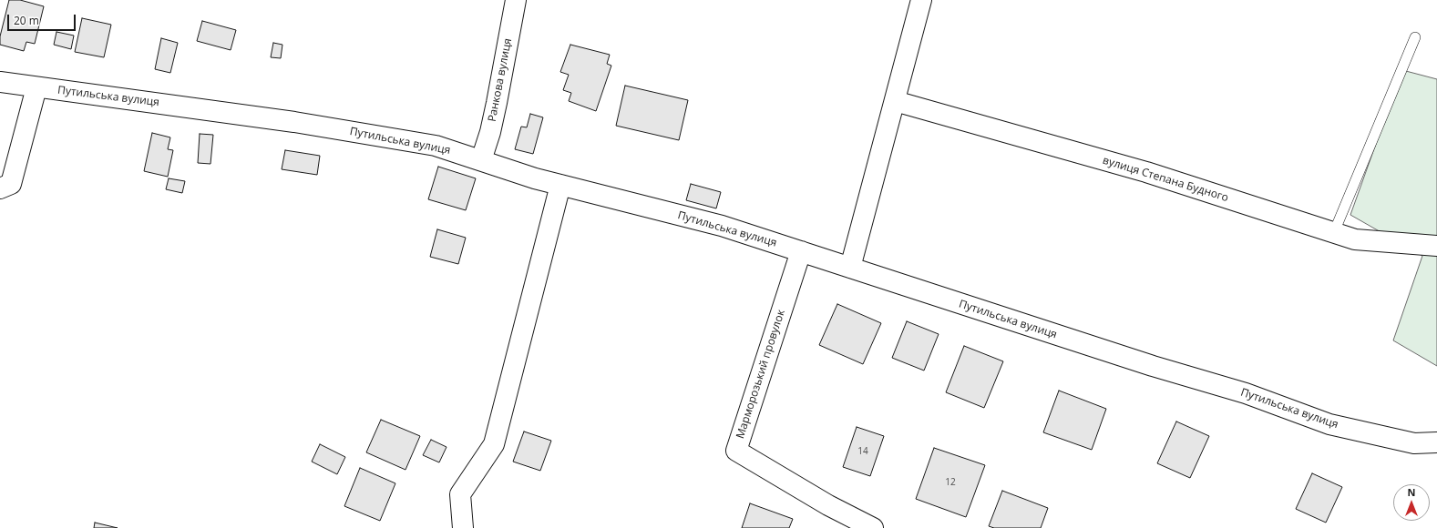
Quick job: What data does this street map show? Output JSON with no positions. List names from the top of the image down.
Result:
{
  "streets": {
    "street": [
      "Ранкова вулиця",
      "Путильська вулиця",
      "вулиця Степана Будного",
      "Марморозький провулок"
    ]
  },
  "crossings": [
    ["Ранкова вулиця", "Путильська вулиця"],
    ["Путильська вулиця", "Марморозький провулок"]
  ],
  "house_numbers": ["14", "12"],
  "scale_bar": "20 m",
  "north": "top"
}
